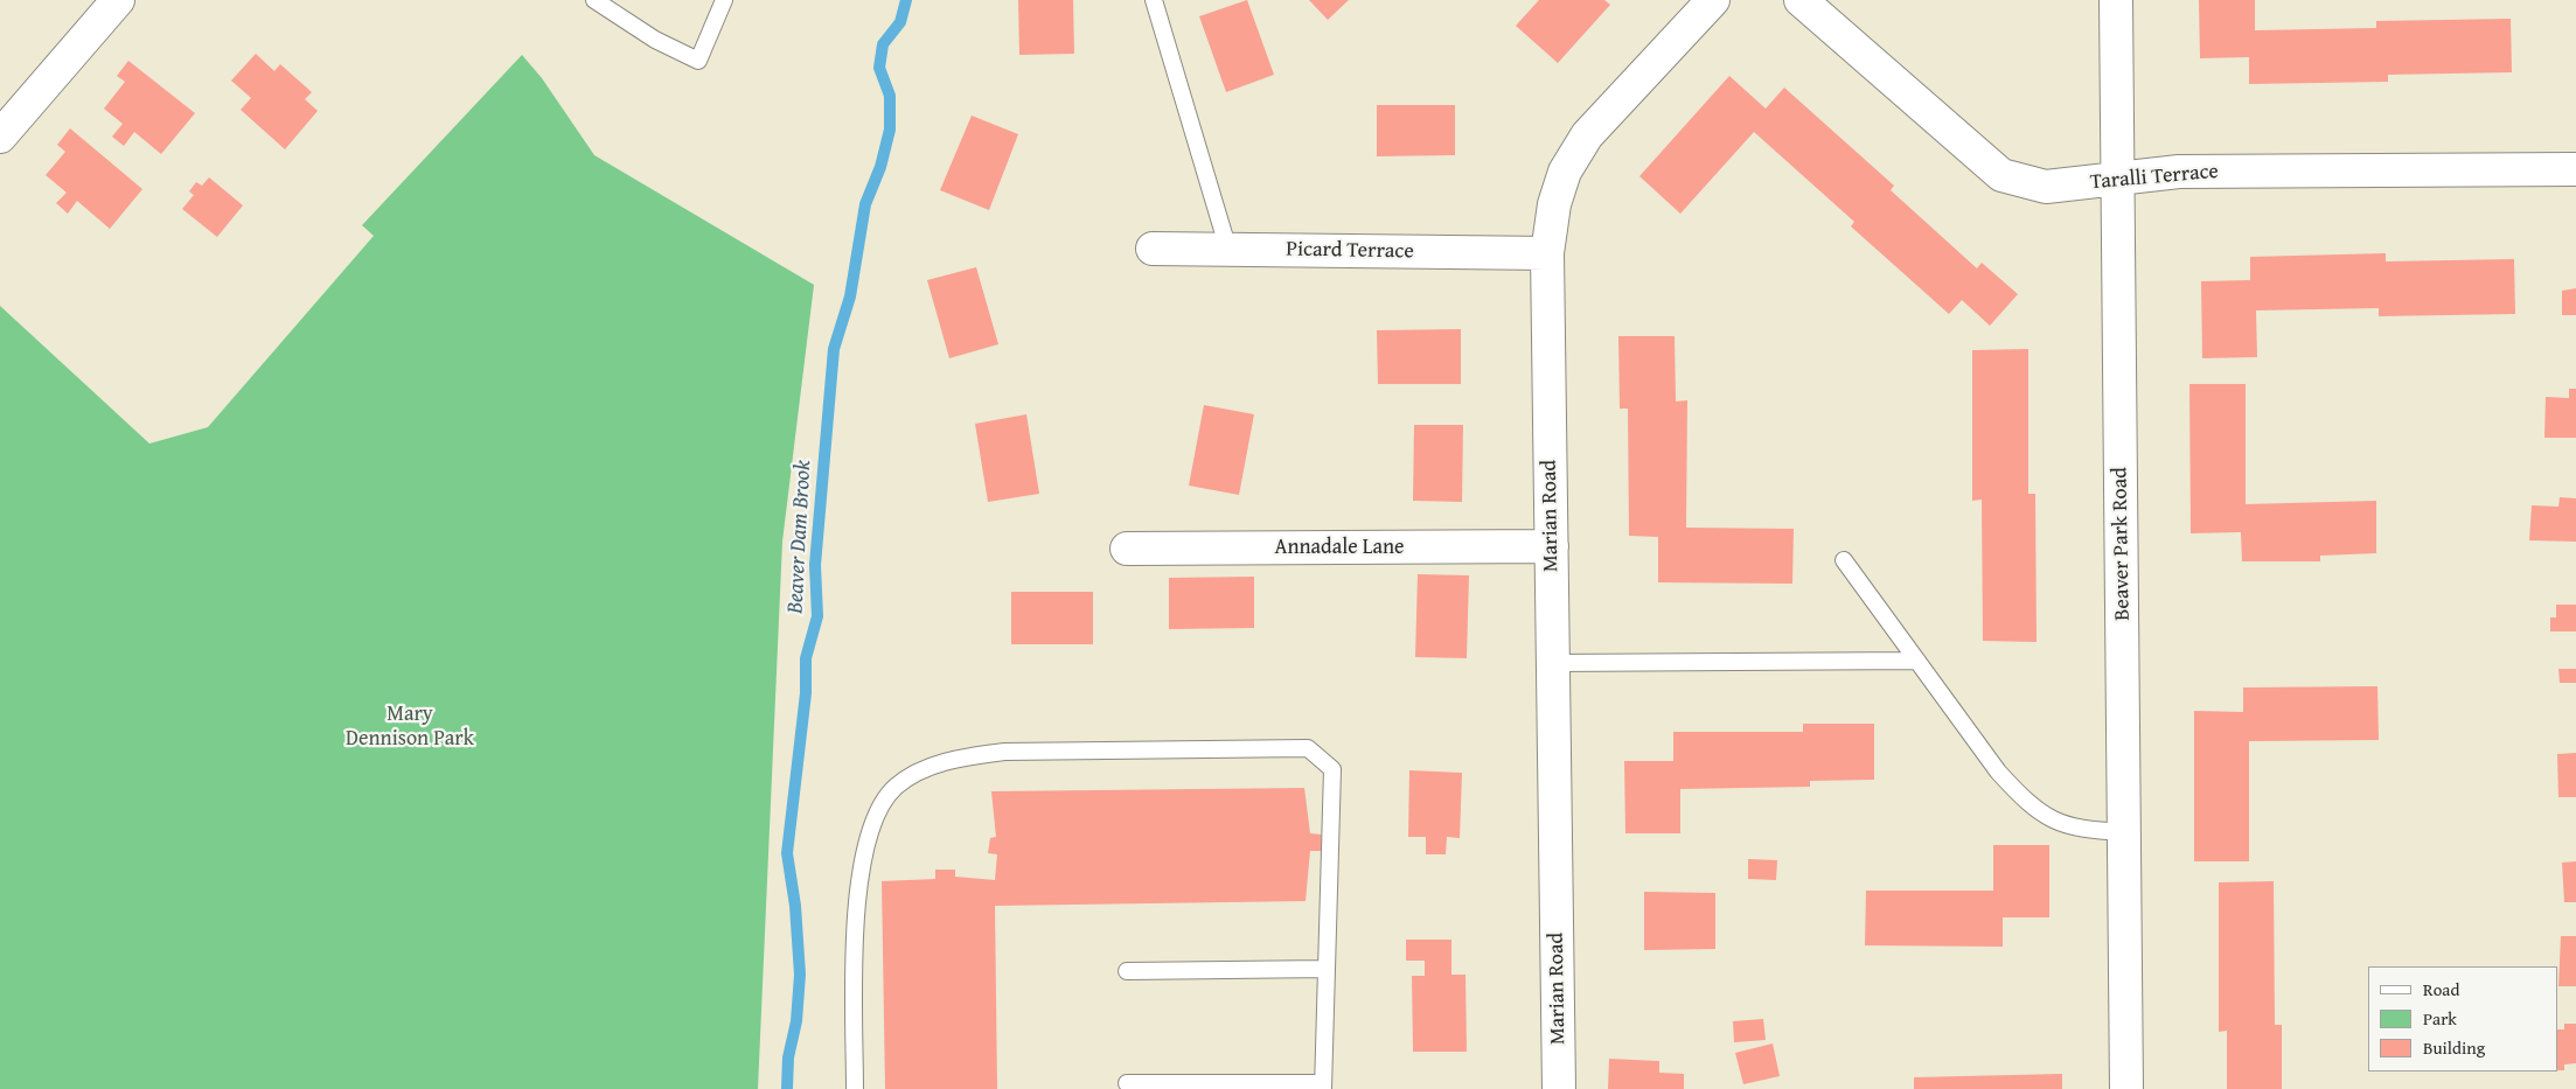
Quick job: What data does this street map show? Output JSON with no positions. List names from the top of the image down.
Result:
{
  "streets": {
    "street": [
      "Taralli Terrace",
      "Picard Terrace",
      "Marian Road",
      "Beaver Park Road",
      "Annadale Lane"
    ]
  },
  "crossings": [
    ["Taralli Terrace", "Beaver Park Road"],
    ["Picard Terrace", "Marian Road"],
    ["Marian Road", "Annadale Lane"]
  ],
  "water": ["Beaver Dam Brook"],
  "parks": ["Mary Dennison Park"],
  "legend": ["Road", "Park", "Building"]
}
